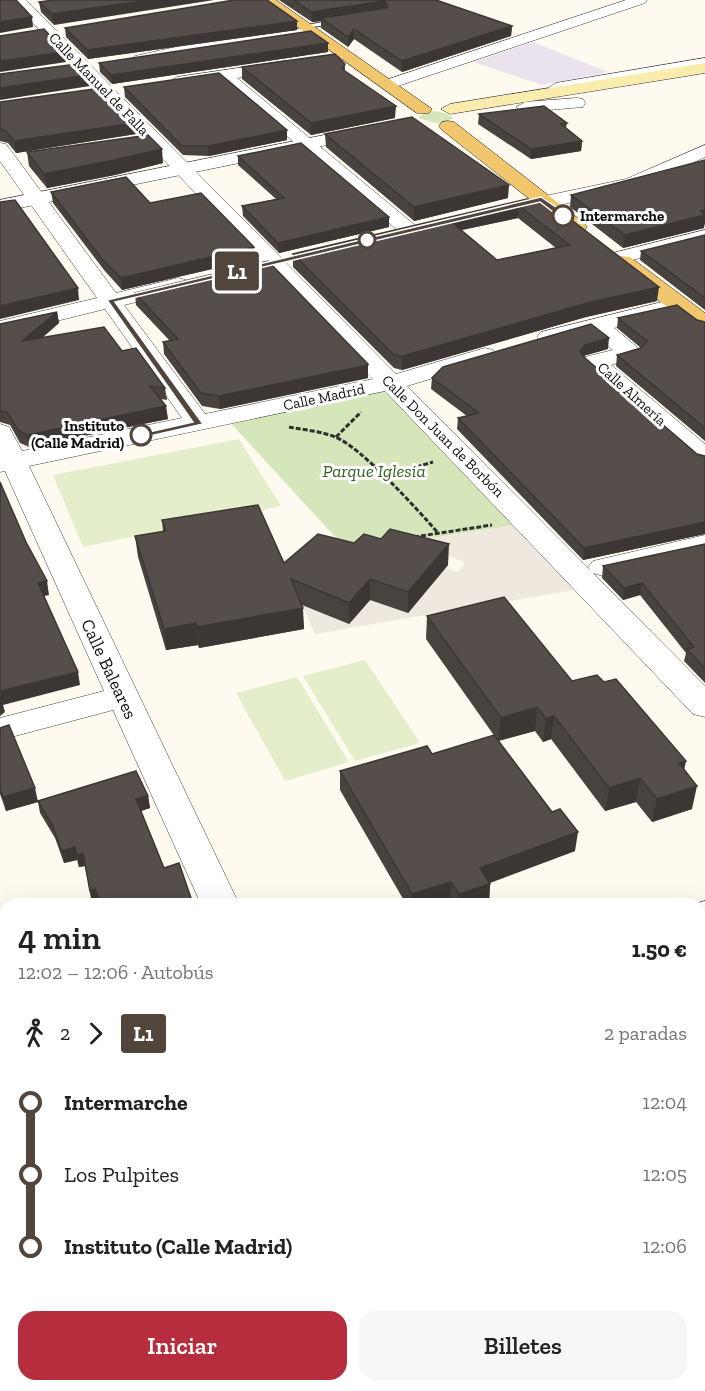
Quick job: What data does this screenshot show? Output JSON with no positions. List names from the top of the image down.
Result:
{
  "streets": {
    "street": [
      "Calle Manuel de Falla",
      "Calle Almería",
      "Calle Madrid",
      "Calle Don Juan de Borbón",
      "Calle Baleares"
    ]
  },
  "crossings": [
    ["Calle Manuel de Falla", "Calle Don Juan de Borbón"],
    ["Calle Almería", "Calle Madrid"],
    ["Calle Madrid", "Calle Don Juan de Borbón"],
    ["Calle Madrid", "Calle Baleares"]
  ],
  "parks": ["Parque Iglesia"],
  "places": ["Intermarche", "Instituto (Calle Madrid)"],
  "lines": ["bus line L1"],
  "page": {
    "on_map": "L1",
    "heading": ["4 min", "12:02 – 12:06 · Autobús", "1.50 €"],
    "legs": ["2", "L1", "2 paradas"],
    "list": [
      {
        "name": "Intermarche",
        "value": "12:04"
      },
      {
        "name": "Los Pulpites",
        "value": "12:05"
      },
      {
        "name": "Instituto (Calle Madrid)",
        "value": "12:06"
      }
    ],
    "buttons": ["Iniciar", "Billetes"]
  }
}
